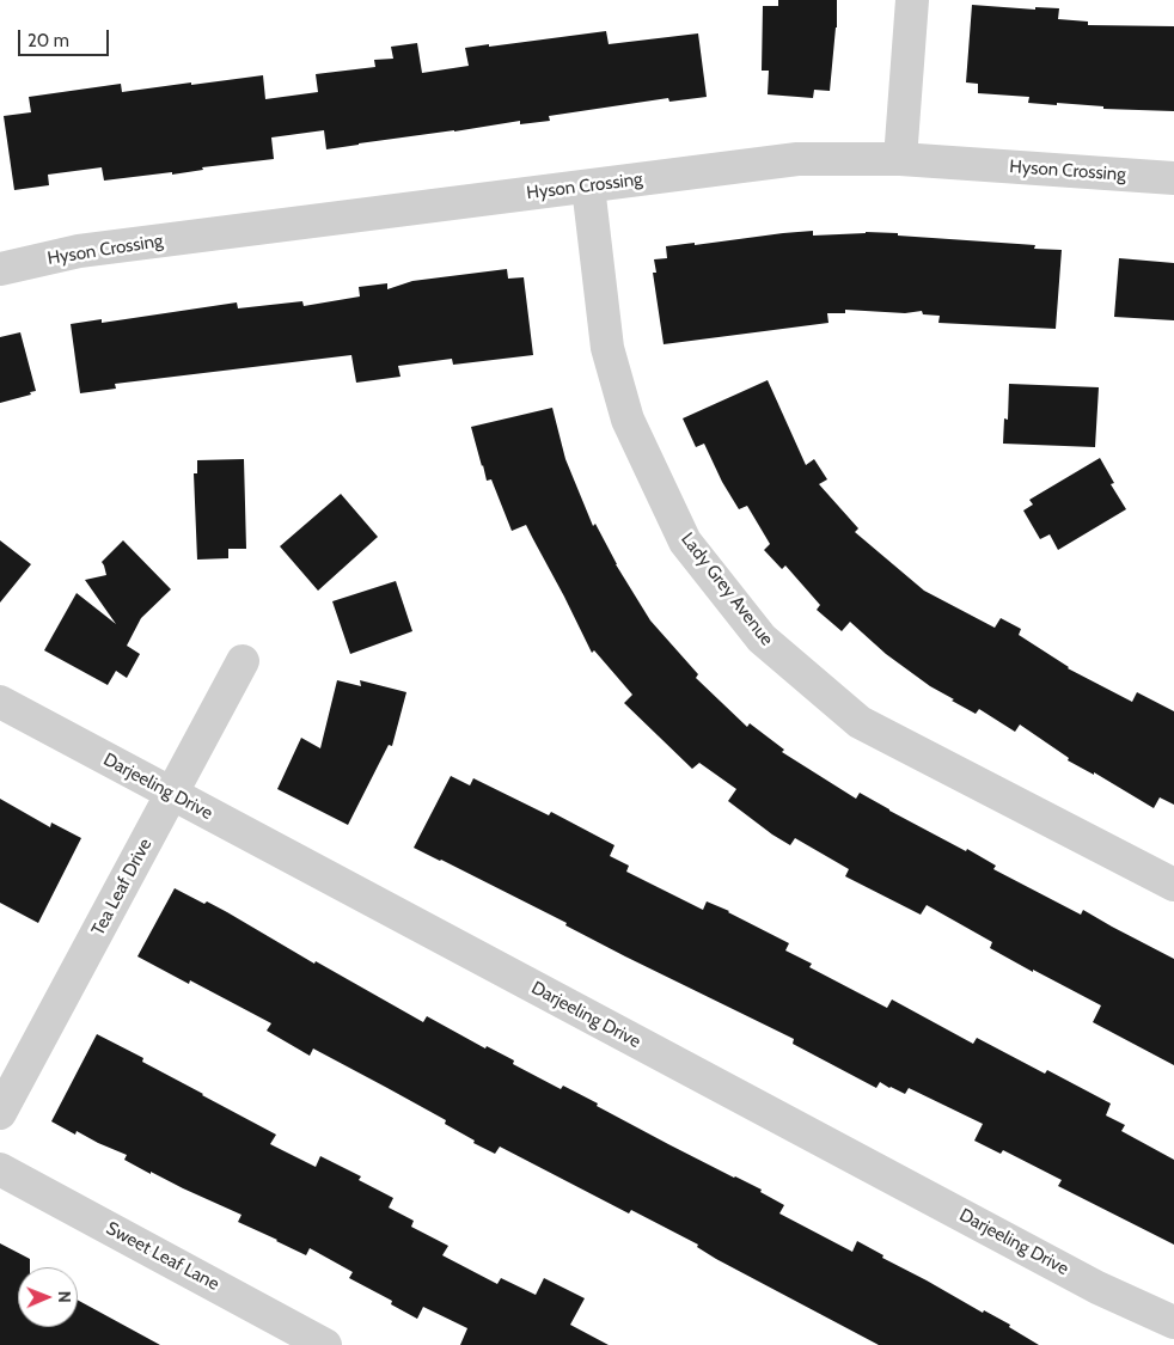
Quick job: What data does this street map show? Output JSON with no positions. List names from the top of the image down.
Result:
{
  "streets": {
    "street": [
      "Hyson Crossing",
      "Lady Grey Avenue",
      "Darjeeling Drive",
      "Tea Leaf Drive",
      "Sweet Leaf Lane"
    ]
  },
  "crossings": [
    ["Hyson Crossing", "Lady Grey Avenue"],
    ["Darjeeling Drive", "Tea Leaf Drive"]
  ],
  "scale_bar": "20 m",
  "north": "right"
}
